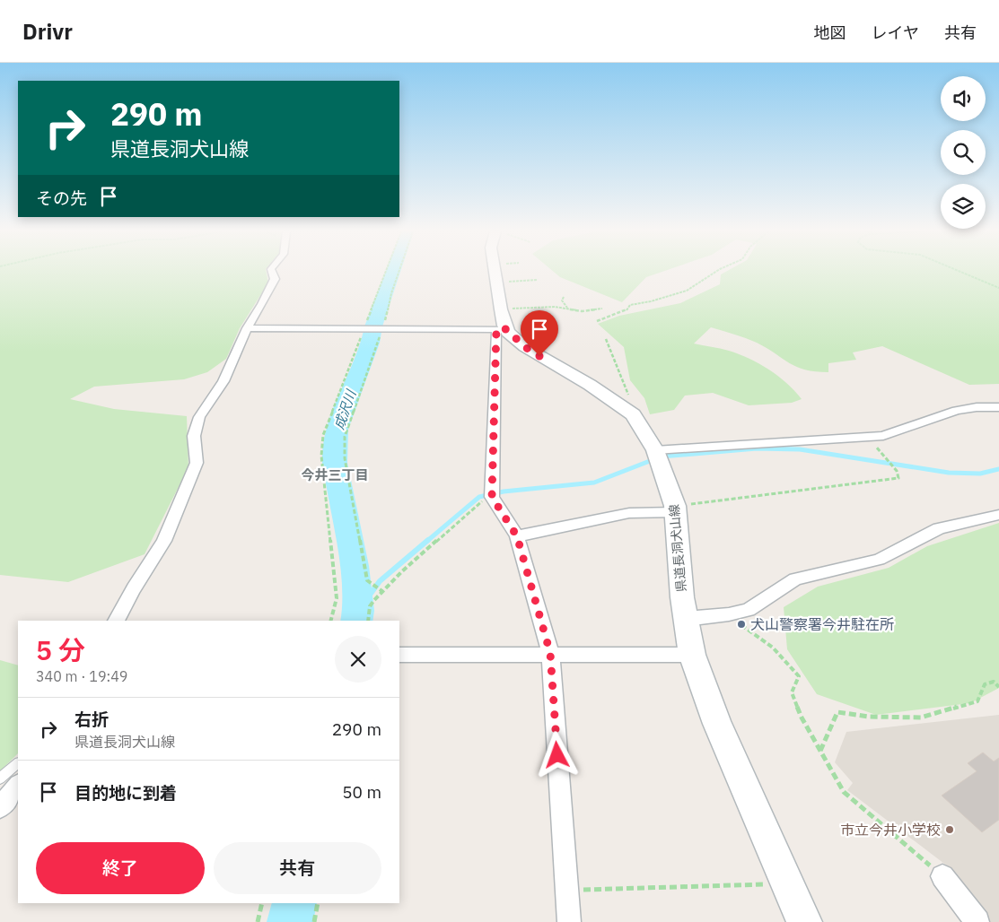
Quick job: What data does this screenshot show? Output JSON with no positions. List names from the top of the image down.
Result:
{
  "streets": {
    "main road": ["県道長洞犬山線"]
  },
  "districts": ["今井三丁目"],
  "water": ["成沢川"],
  "places": ["犬山警察署今井駐在所", "市立今井小学校"],
  "page": {
    "header": "Drivr",
    "nav": ["地図", "レイヤ", "共有"],
    "turn": ["290 m", "県道長洞犬山線"],
    "then": "その先",
    "heading": ["5 分", "340 m · 19:49"],
    "list": [
      {
        "name": "右折",
        "note": "県道長洞犬山線",
        "value": "290 m"
      },
      {
        "name": "目的地に到着",
        "value": "50 m"
      }
    ],
    "buttons": ["終了", "共有"]
  }
}
